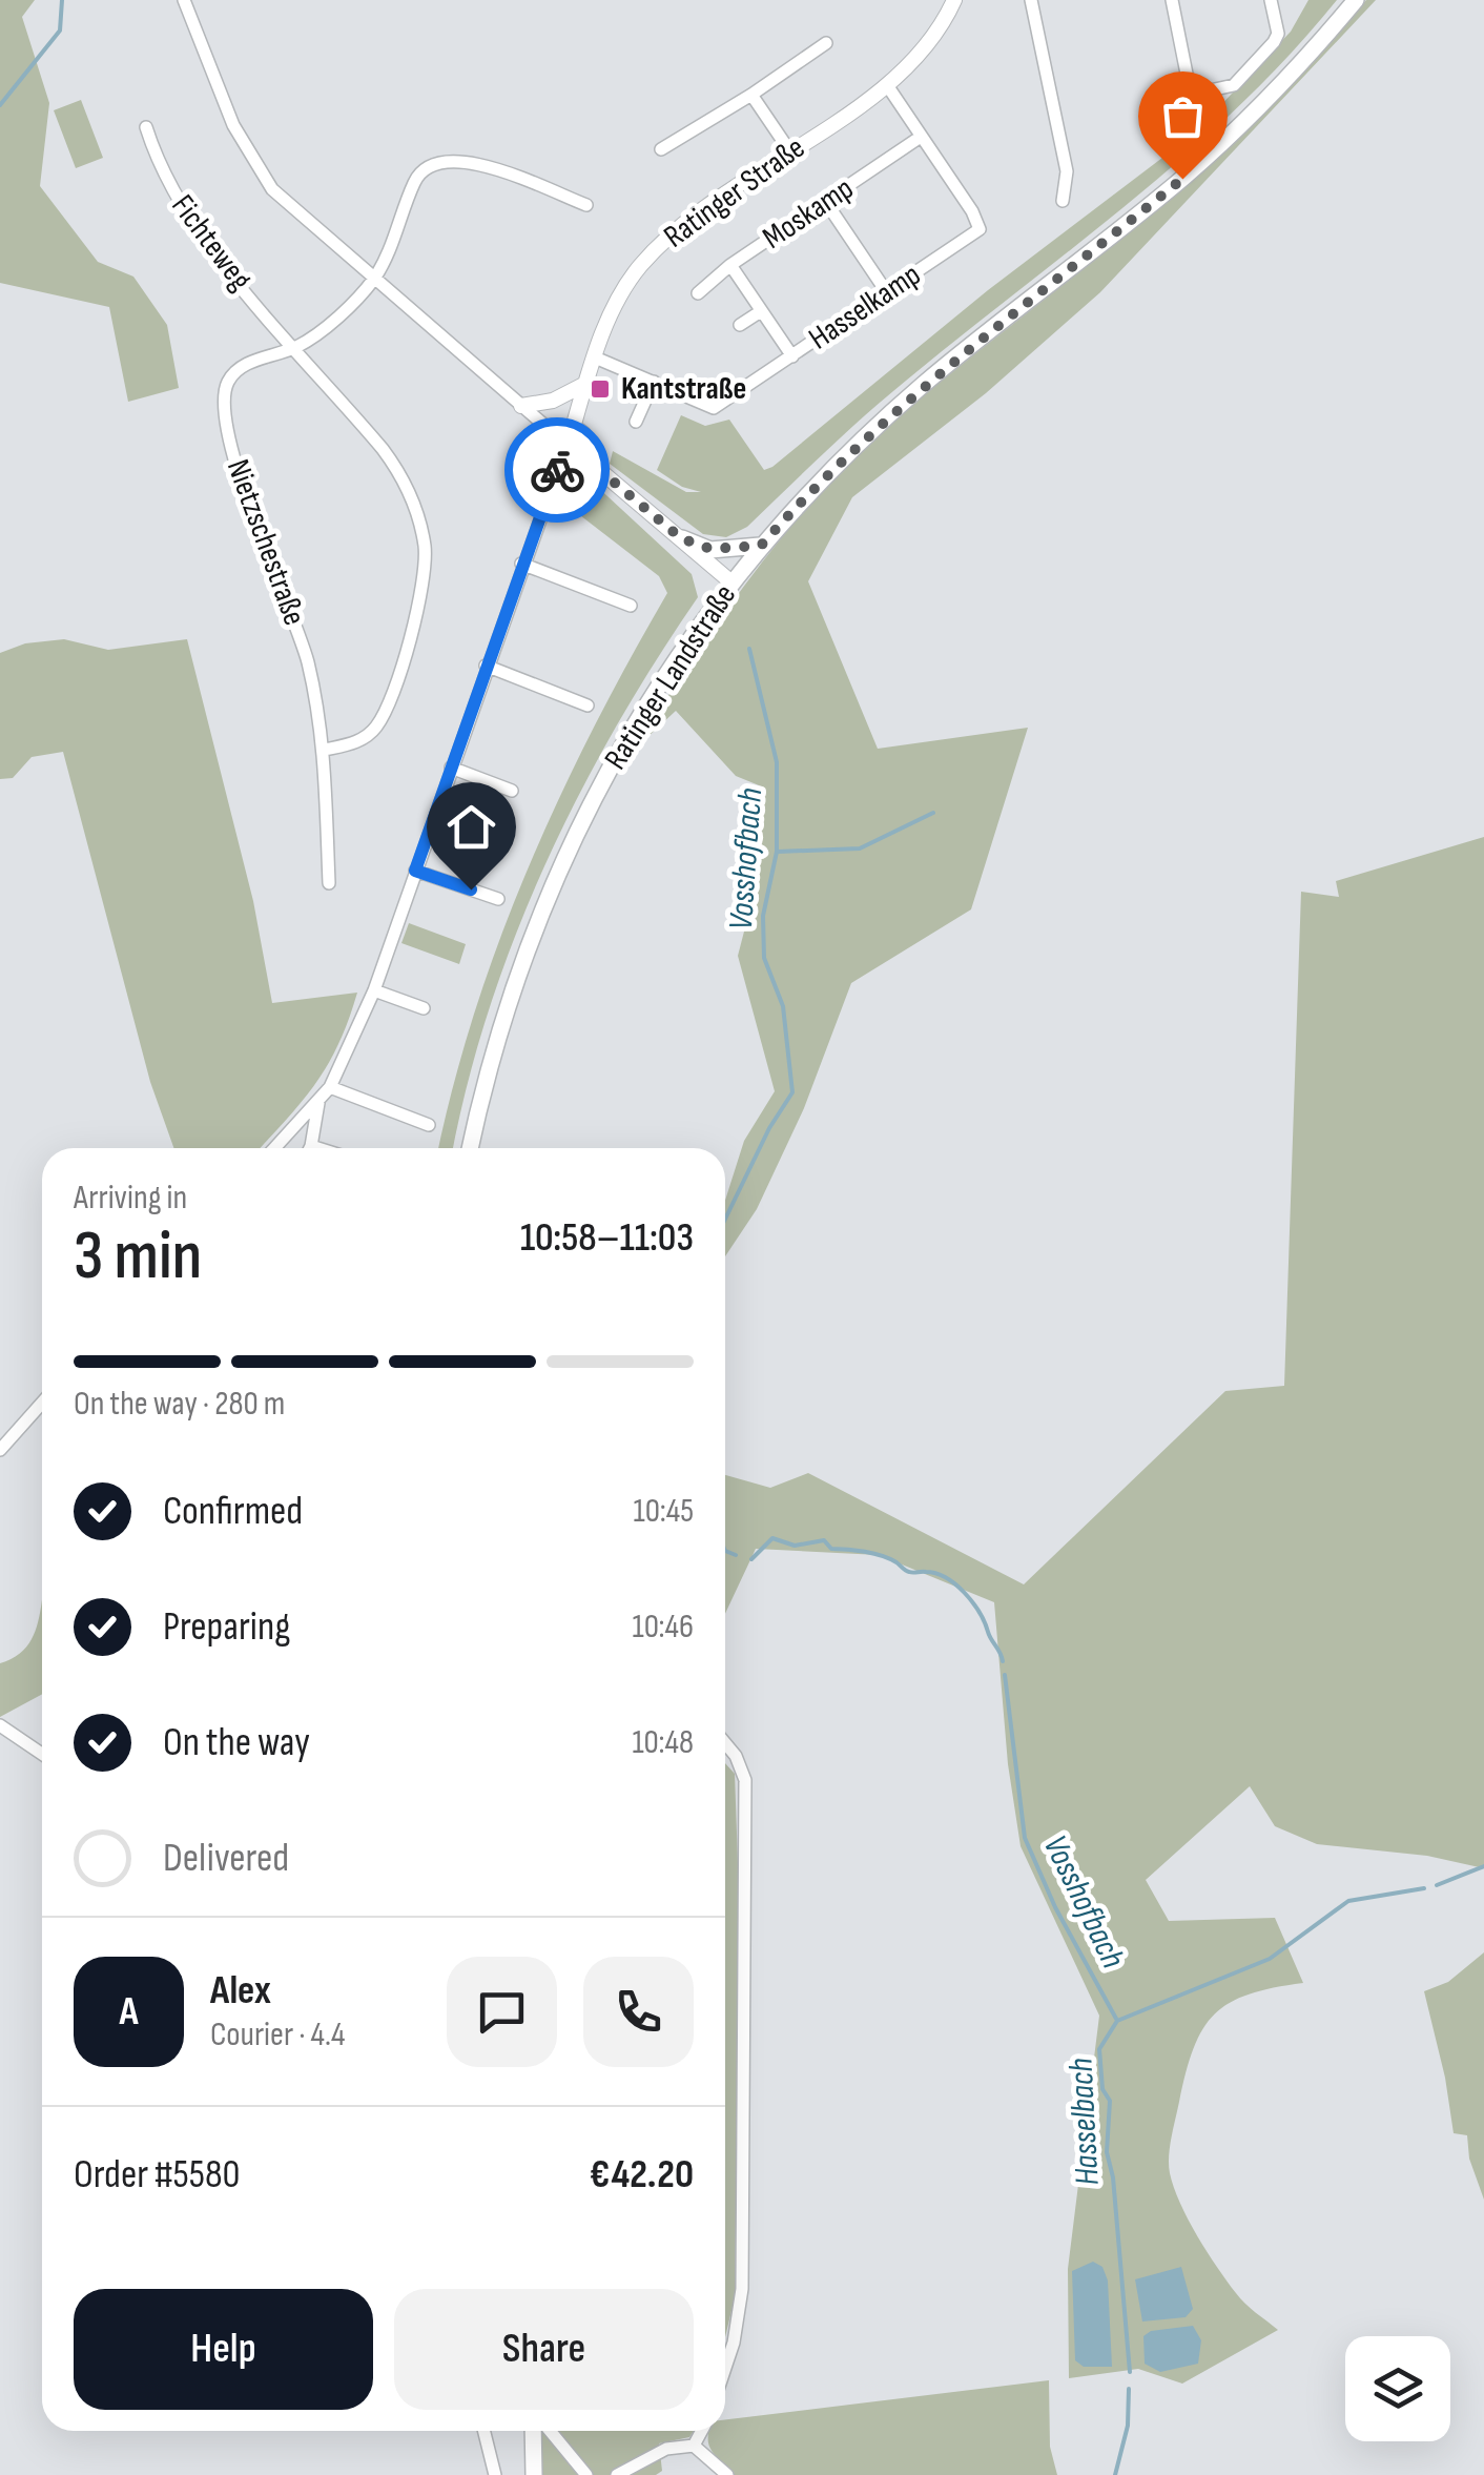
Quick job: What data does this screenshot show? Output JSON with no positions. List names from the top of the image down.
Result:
{
  "streets": {
    "main road": ["Ratinger Landstraße"],
    "street": [
      "Ratinger Straße",
      "Moskamp",
      "Fichteweg",
      "Hasselkamp",
      "Nietzschestraße"
    ]
  },
  "crossings": [
    ["Ratinger Straße", "Hasselkamp"],
    ["Moskamp", "Hasselkamp"],
    ["Fichteweg", "Nietzschestraße"]
  ],
  "water": ["Vosshofbach", "Hasselbach"],
  "places": {
    "transit": ["Kantstraße"]
  },
  "page": {
    "heading": ["3 min", "Arriving in", "10:58–11:03"],
    "panel": [
      "Alex",
      "Courier · 4.4",
      "Order #5580",
      "€42.20"
    ],
    "bar": "On the way · 280 m",
    "list": [
      ["Confirmed", "10:45"],
      ["Preparing", "10:46"],
      ["On the way", "10:48"],
      "Delivered"
    ],
    "round": "A",
    "buttons": ["Help", "Share"]
  }
}
